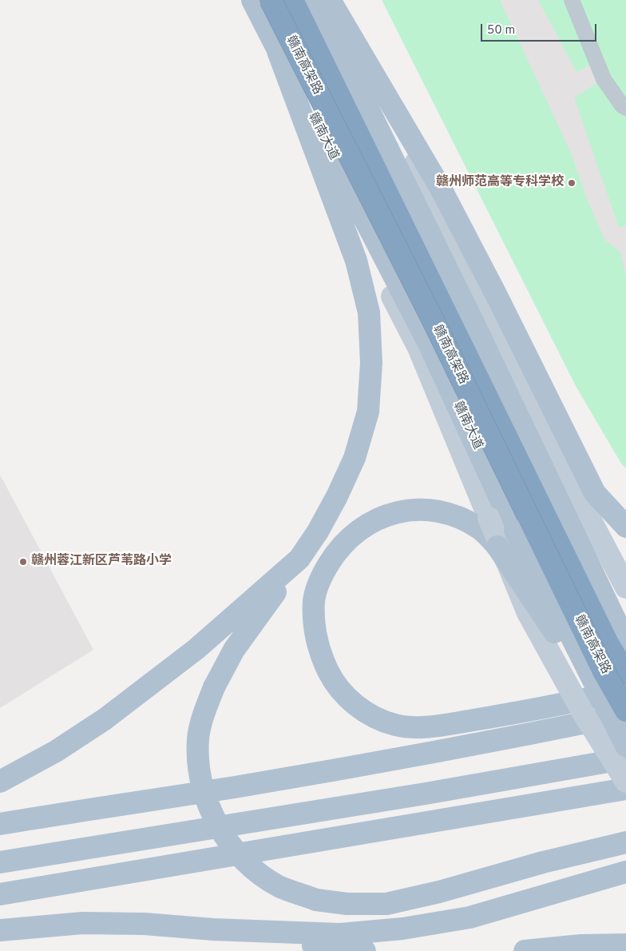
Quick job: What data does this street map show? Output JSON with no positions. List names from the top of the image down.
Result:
{
  "streets": {
    "highway": ["赣南高架路"],
    "main road": ["赣南大道"]
  },
  "places": ["赣州师范高等专科学校", "赣州蓉江新区芦苇路小学"],
  "scale_bar": "50 m"
}
